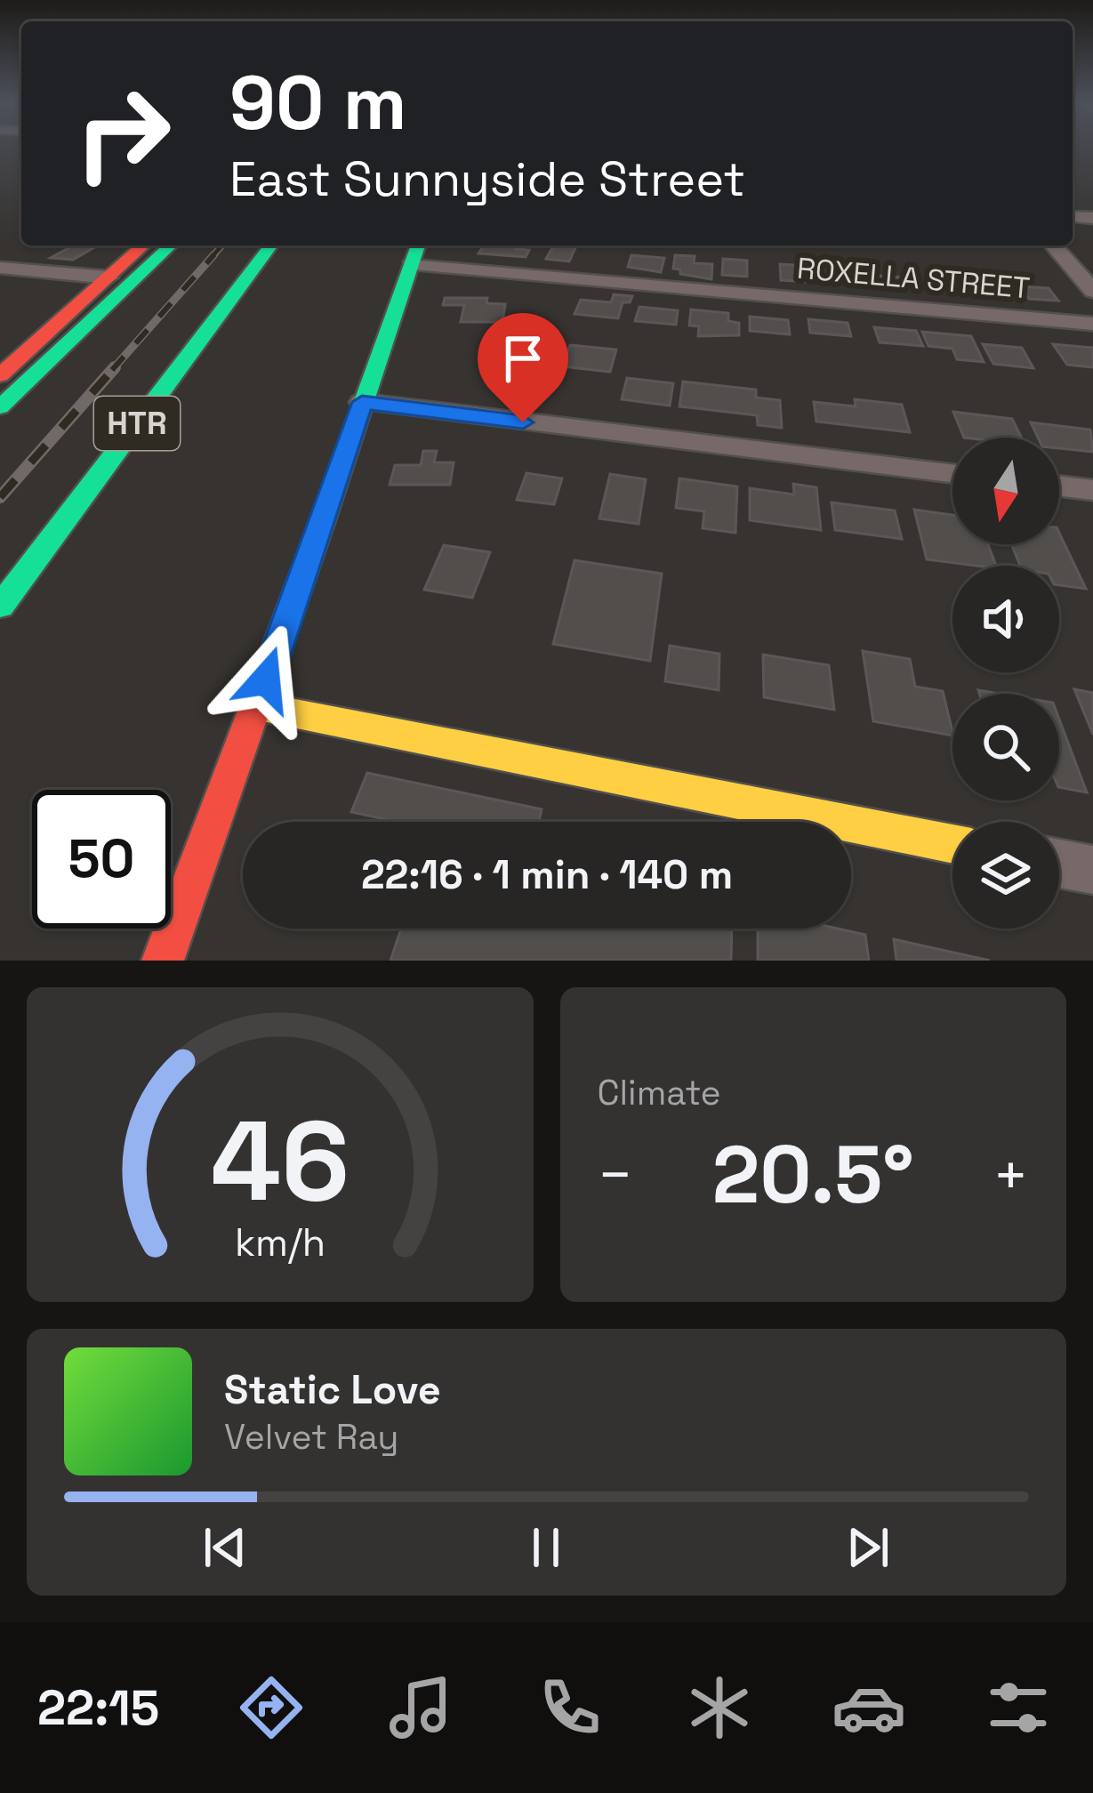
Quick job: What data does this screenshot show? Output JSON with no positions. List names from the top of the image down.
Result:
{
  "streets": {
    "main road": ["HTR"],
    "street": ["ROXELLA STREET"]
  },
  "north": "bottom",
  "page": {
    "turn": ["90 m", "East Sunnyside Street"],
    "limit": "50",
    "trip": "22:16 · 1 min · 140 m",
    "tile": "Climate",
    "heat": ["−", "20.5°", "+"],
    "song": ["Static Love", "Velvet Ray"],
    "tabs": "22:15",
    "gauge": ["46", "km/h"]
  }
}
